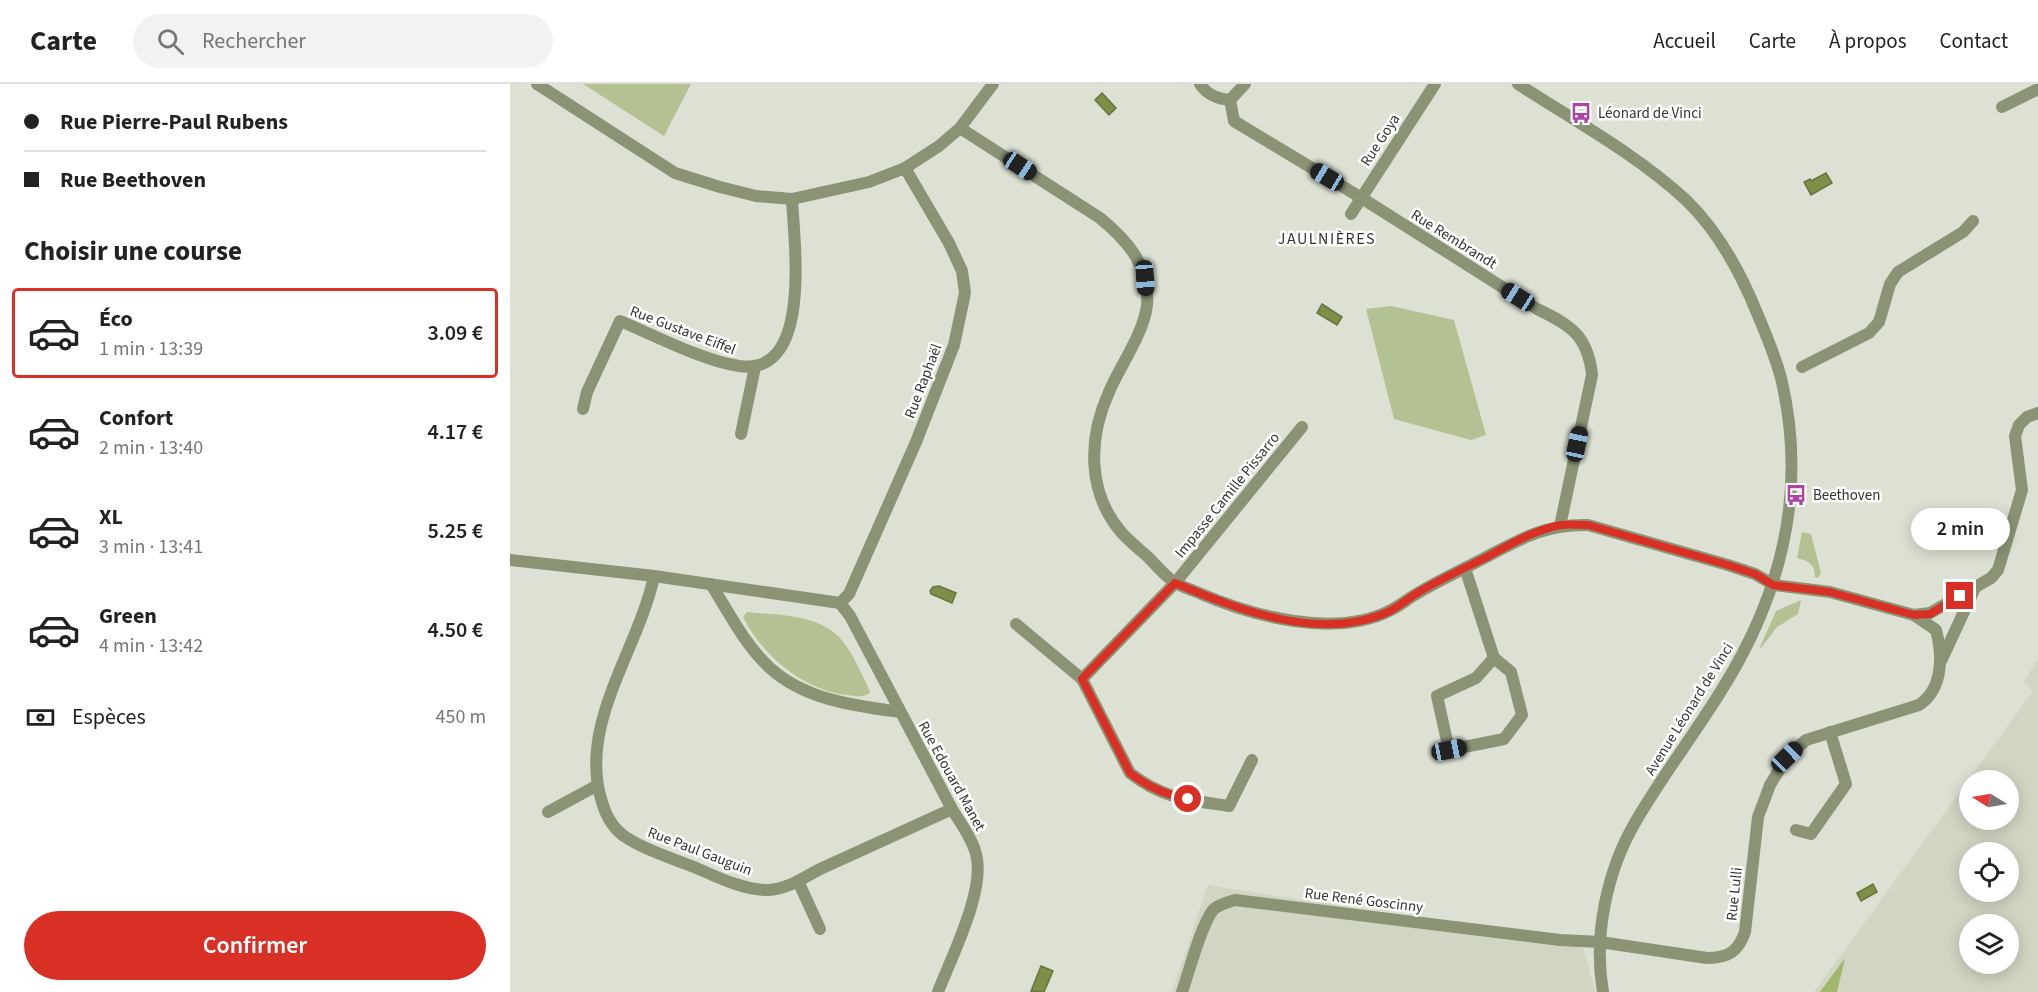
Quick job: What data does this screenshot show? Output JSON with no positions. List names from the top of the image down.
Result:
{
  "streets": {
    "street": [
      "Rue Goya",
      "Rue Rembrandt",
      "Rue Gustave Eiffel",
      "Rue Raphaël",
      "Impasse Camille Pissarro",
      "Avenue Léonard de Vinci",
      "Rue Edouard Manet",
      "Rue Paul Gauguin",
      "Rue Lulli",
      "Rue René Goscinny"
    ]
  },
  "crossings": [
    ["Rue Goya", "Rue Rembrandt"],
    ["Rue Raphaël", "Rue Edouard Manet"],
    ["Avenue Léonard de Vinci", "Rue Lulli"],
    ["Avenue Léonard de Vinci", "Rue René Goscinny"],
    ["Rue Edouard Manet", "Rue Paul Gauguin"],
    ["Rue Lulli", "Rue René Goscinny"]
  ],
  "districts": ["JAULNIÈRES"],
  "places": {
    "bus stop": ["Léonard de Vinci", "Beethoven"]
  },
  "north": "left",
  "page": {
    "header": "Carte",
    "search": "Rechercher",
    "nav": [
      "Accueil",
      "Carte",
      "À propos",
      "Contact"
    ],
    "banner": ["Rue Pierre-Paul Rubens", "Rue Beethoven"],
    "heading": "Choisir une course",
    "list": [
      {
        "name": "Éco",
        "note": "1 min · 13:39",
        "value": "3.09 €"
      },
      {
        "name": "Confort",
        "note": "2 min · 13:40",
        "value": "4.17 €"
      },
      {
        "name": "XL",
        "note": "3 min · 13:41",
        "value": "5.25 €"
      },
      {
        "name": "Green",
        "note": "4 min · 13:42",
        "value": "4.50 €"
      }
    ],
    "bubble": "2 min",
    "pay": ["Espèces", "450 m"],
    "buttons": "Confirmer"
  }
}
